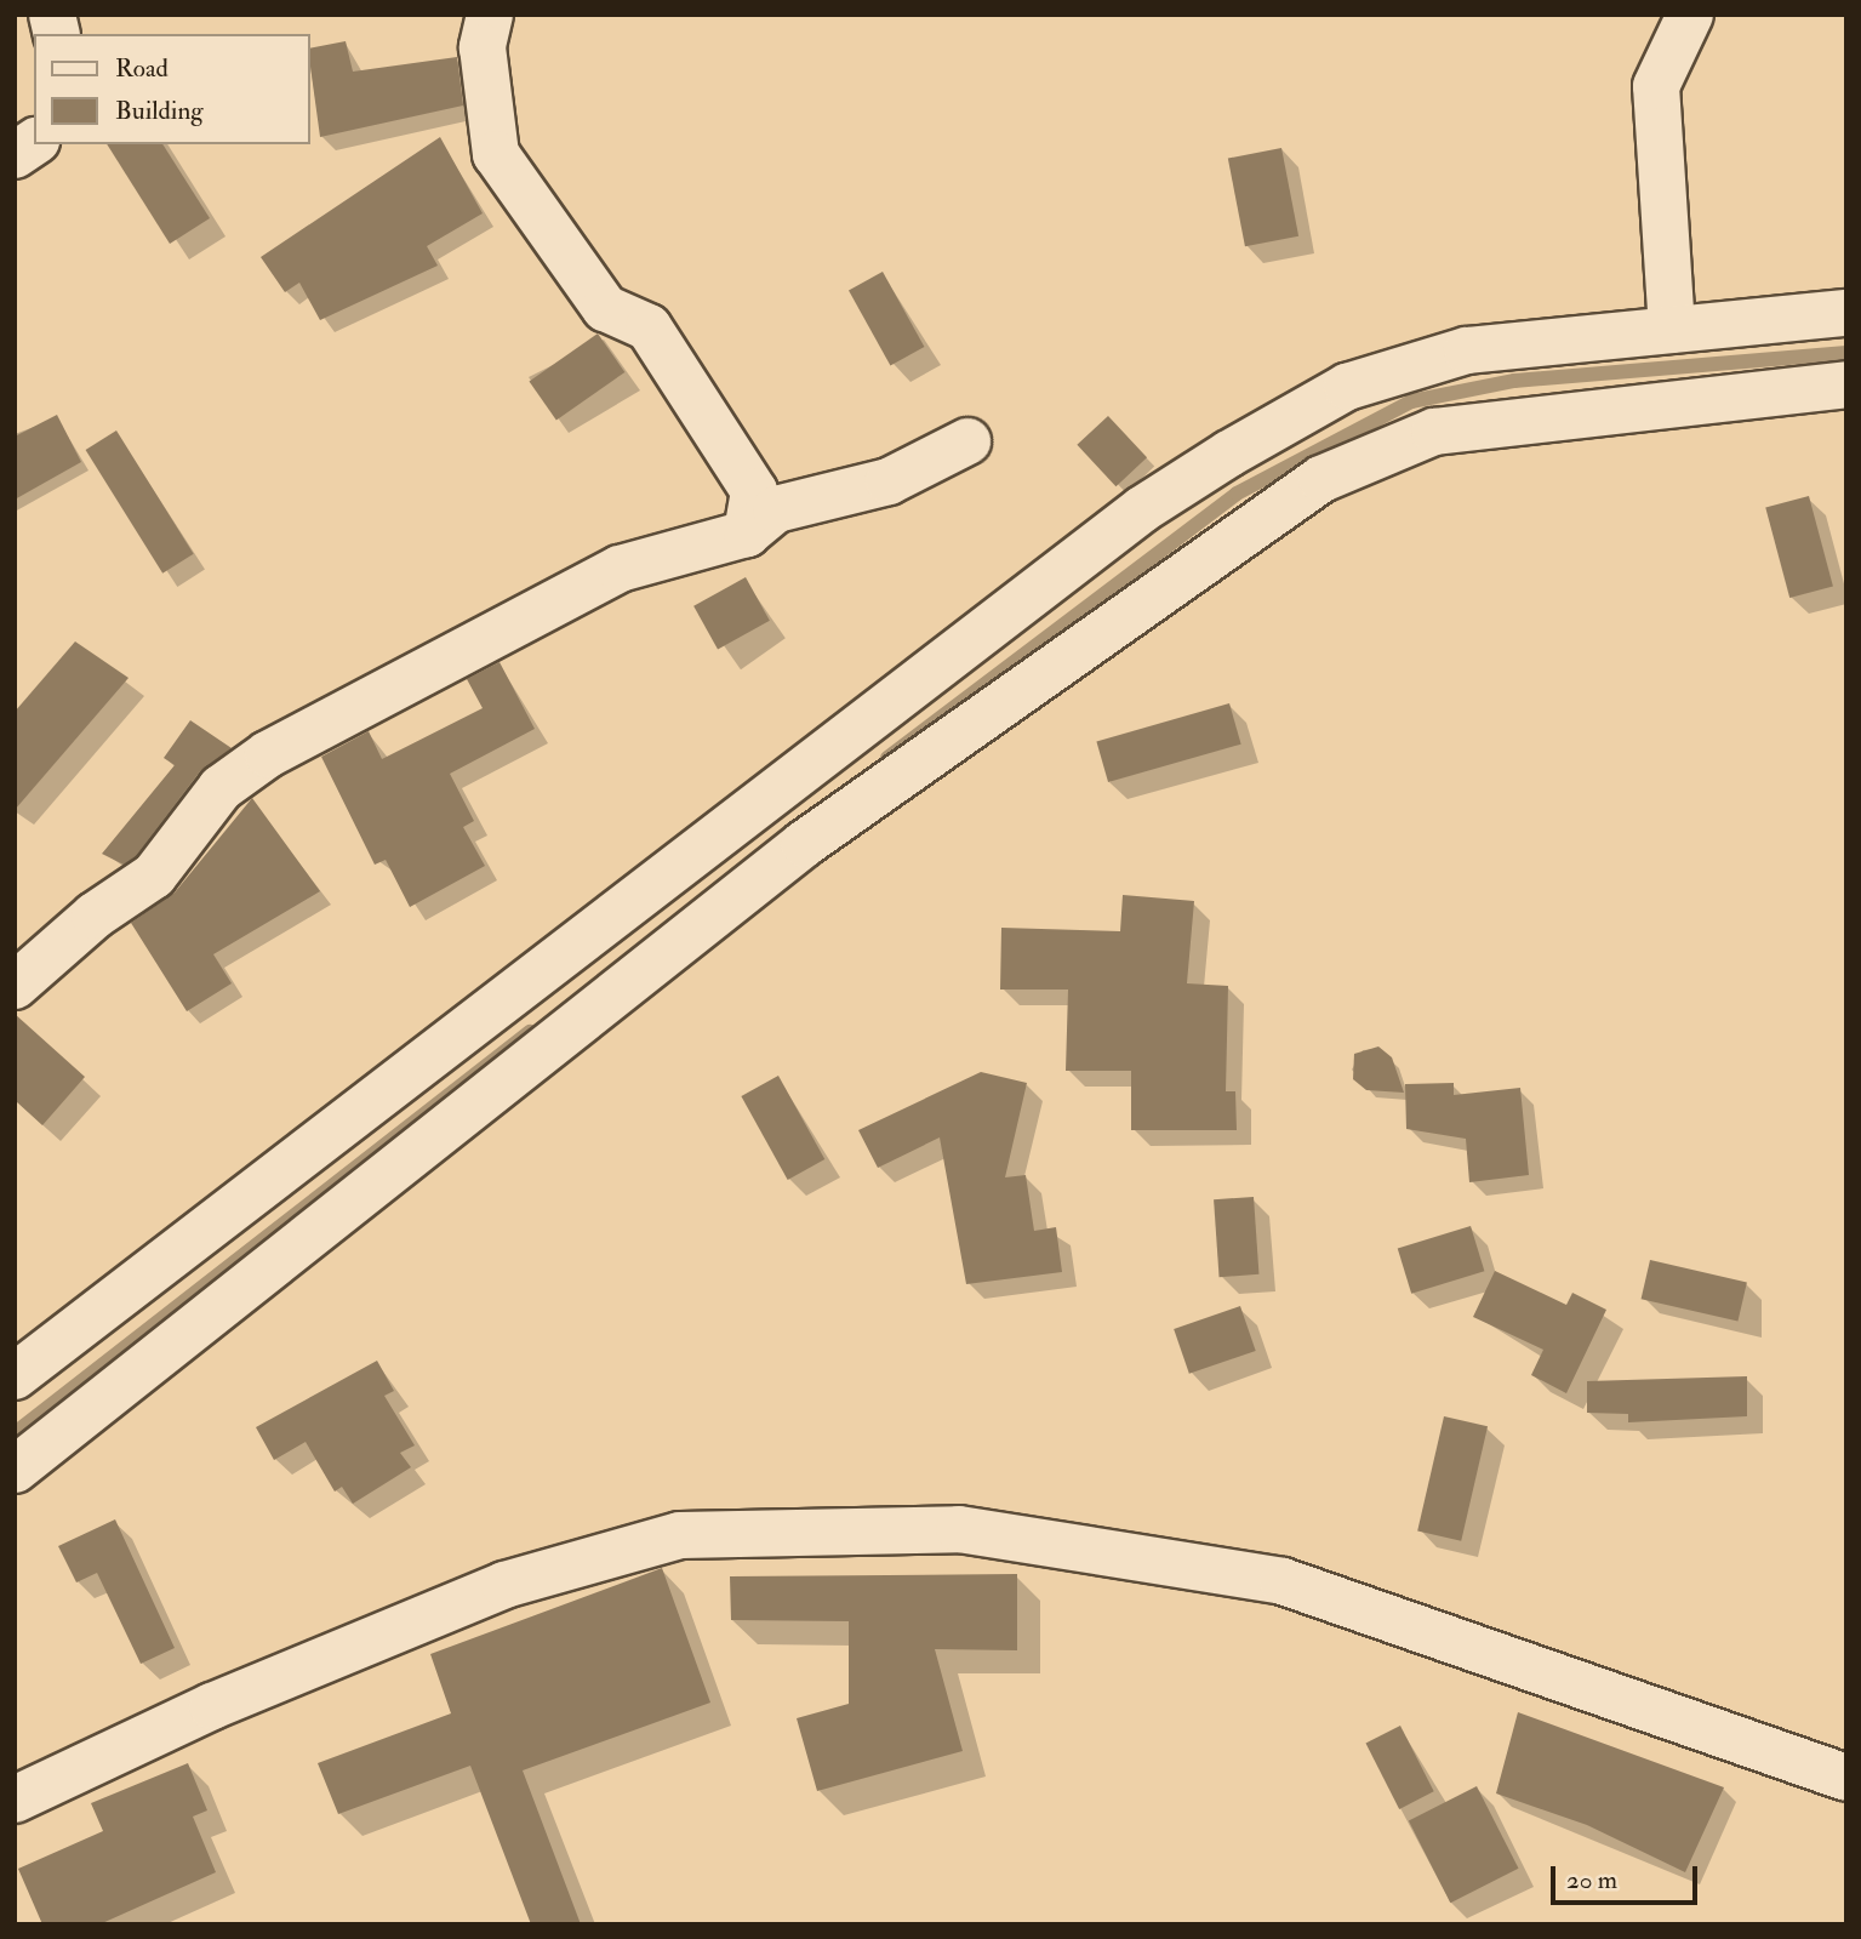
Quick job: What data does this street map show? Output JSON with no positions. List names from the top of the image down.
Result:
{
  "legend": ["Road", "Building"],
  "scale_bar": "20 m"
}
